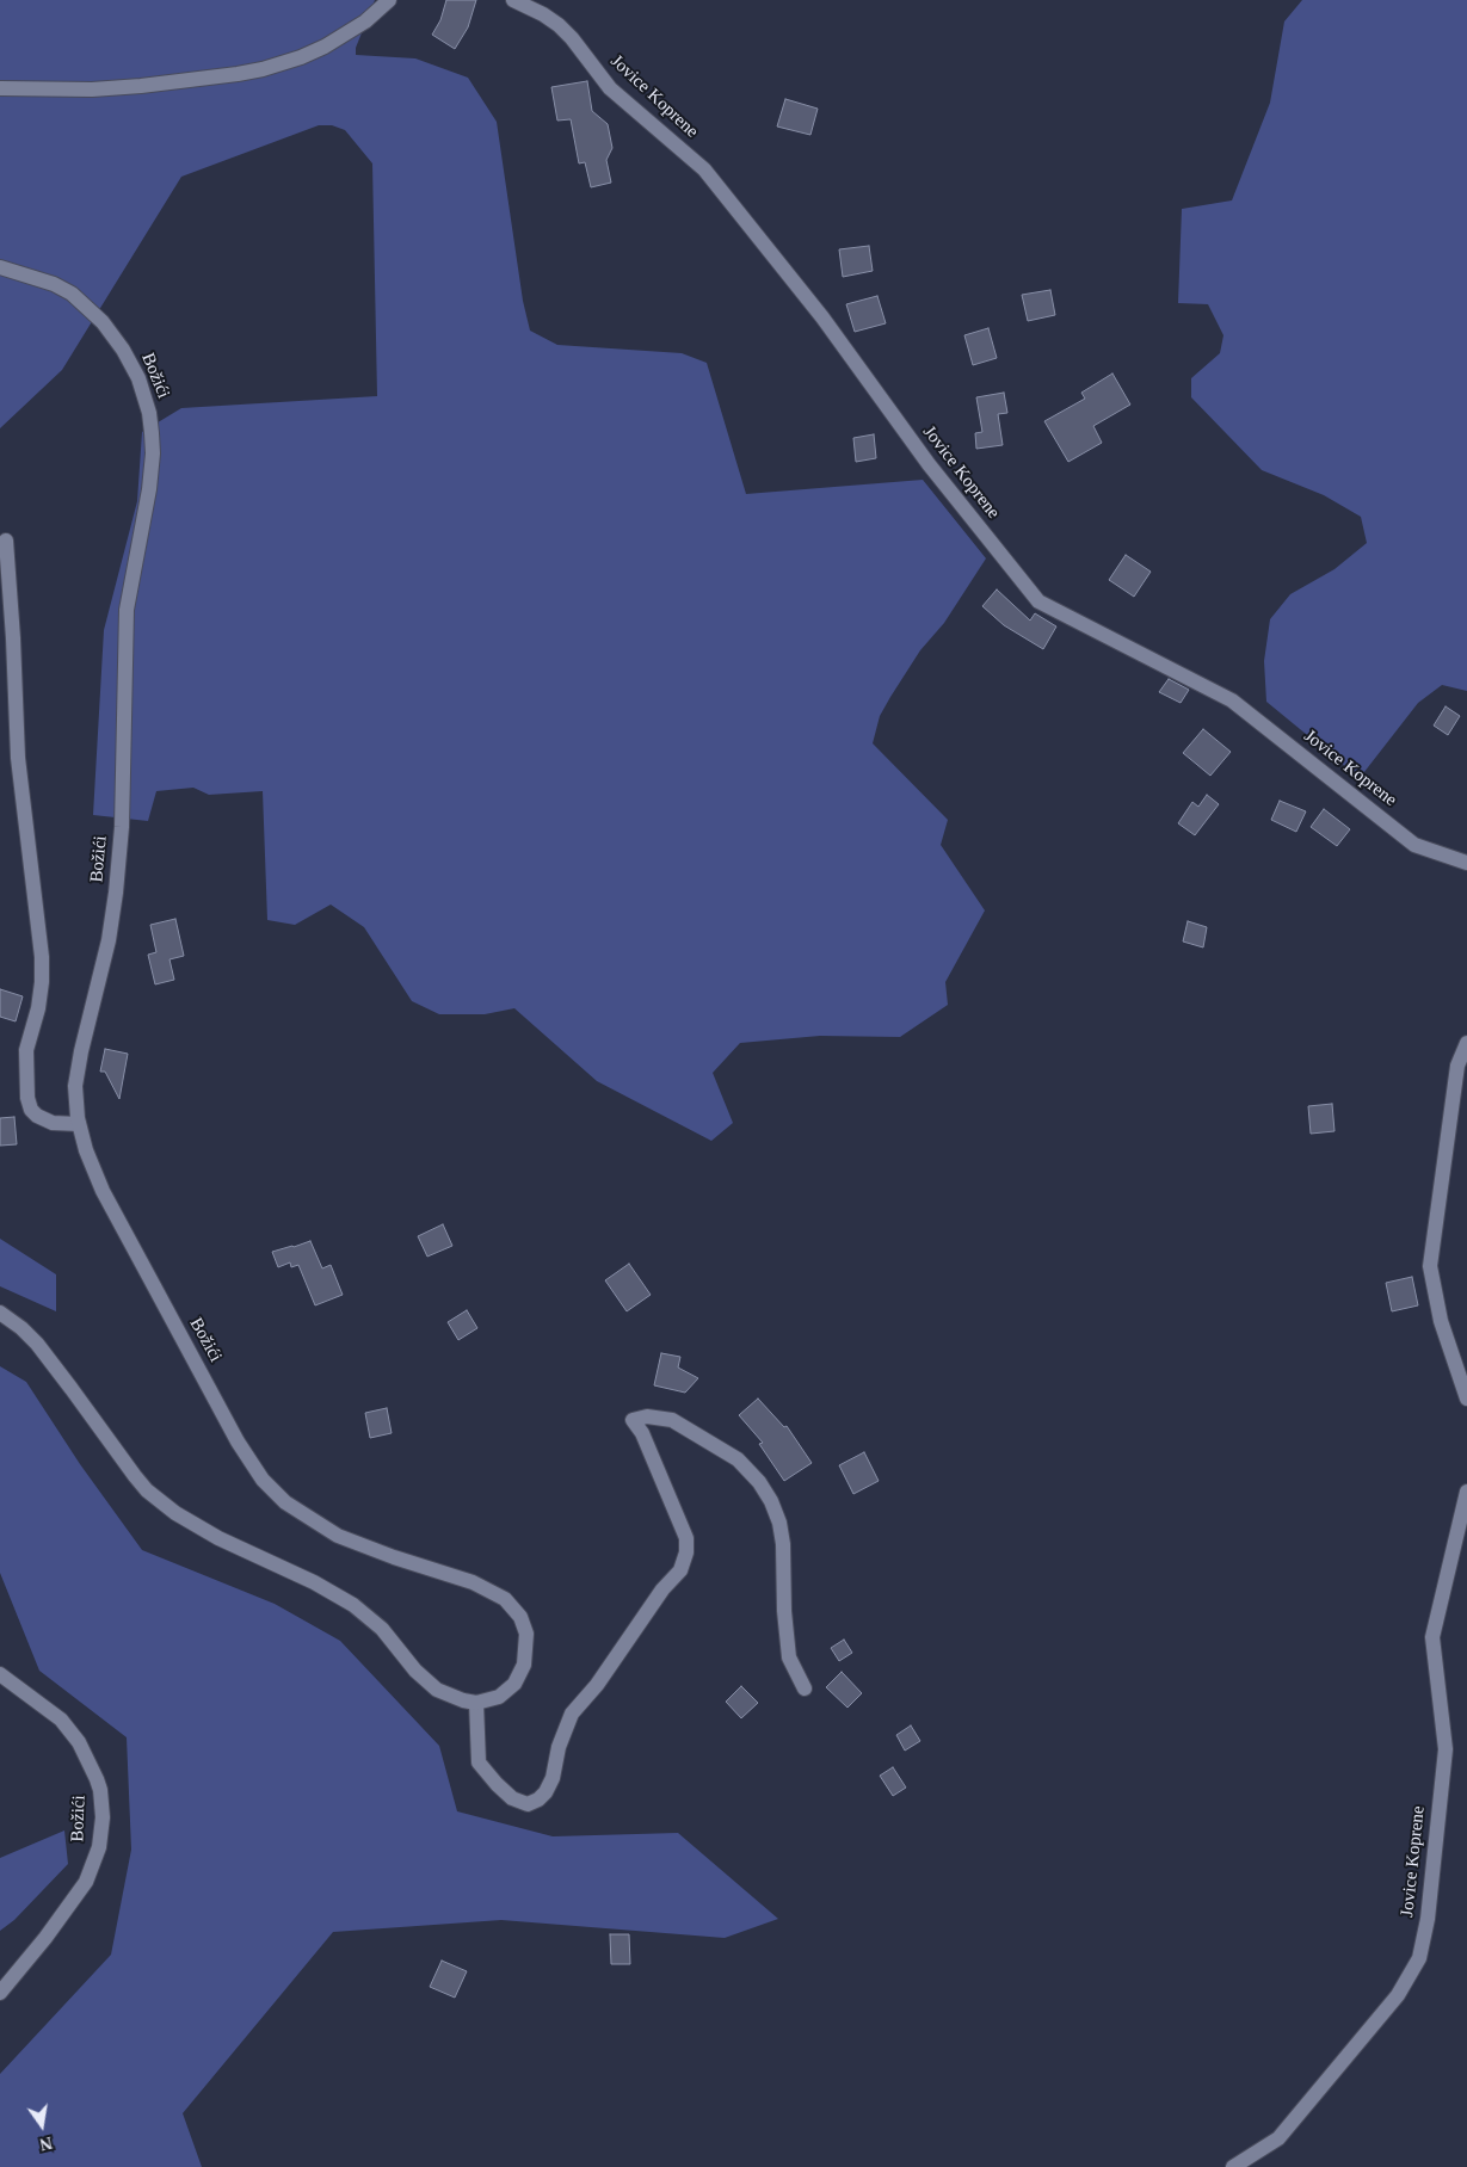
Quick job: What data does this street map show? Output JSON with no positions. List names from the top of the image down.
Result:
{
  "streets": {
    "street": ["Jovice Koprene", "Božići"]
  },
  "north": "bottom"
}
